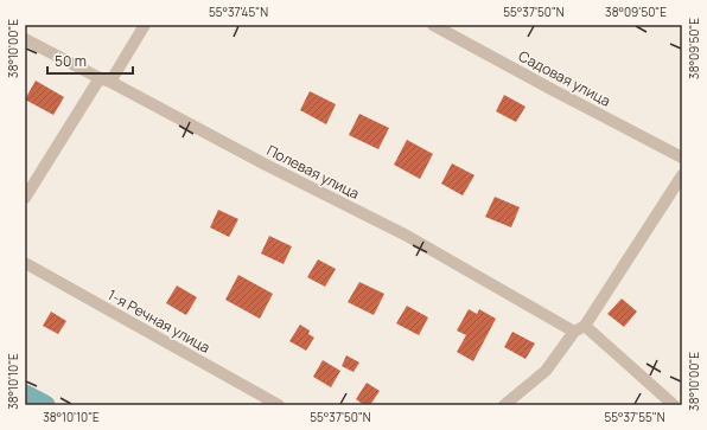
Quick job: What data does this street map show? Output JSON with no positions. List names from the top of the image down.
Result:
{
  "streets": {
    "street": ["Садовая улица", "Полевая улица", "1-я Речная улица"]
  },
  "scale_bar": "50 m",
  "coordinates": [
    "55°37'45\"N",
    "55°37'50\"N",
    "38°09'50\"E",
    "38°10'00\"E",
    "38°10'10\"E",
    "55°37'55\"N"
  ]
}
